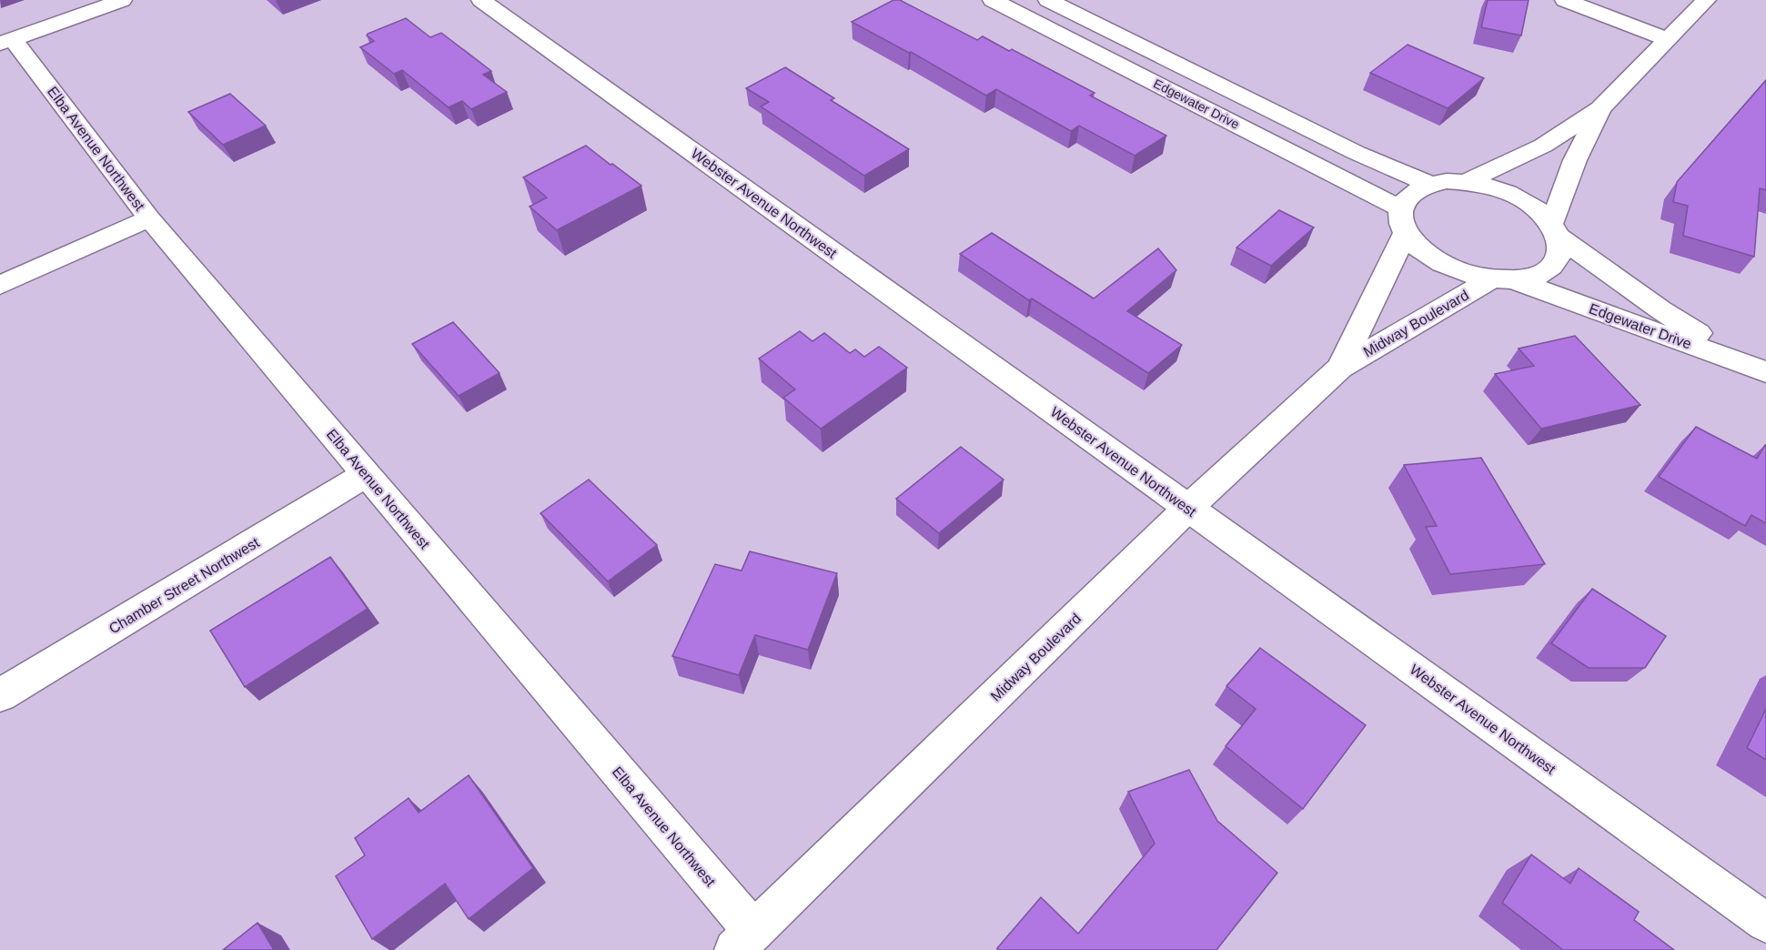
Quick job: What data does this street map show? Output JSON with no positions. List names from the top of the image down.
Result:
{
  "streets": {
    "street": [
      "Edgewater Drive",
      "Elba Avenue Northwest",
      "Webster Avenue Northwest",
      "Midway Boulevard",
      "Chamber Street Northwest"
    ]
  },
  "crossings": [
    ["Edgewater Drive", "Midway Boulevard"],
    ["Elba Avenue Northwest", "Midway Boulevard"],
    ["Elba Avenue Northwest", "Chamber Street Northwest"],
    ["Webster Avenue Northwest", "Midway Boulevard"]
  ]
}
